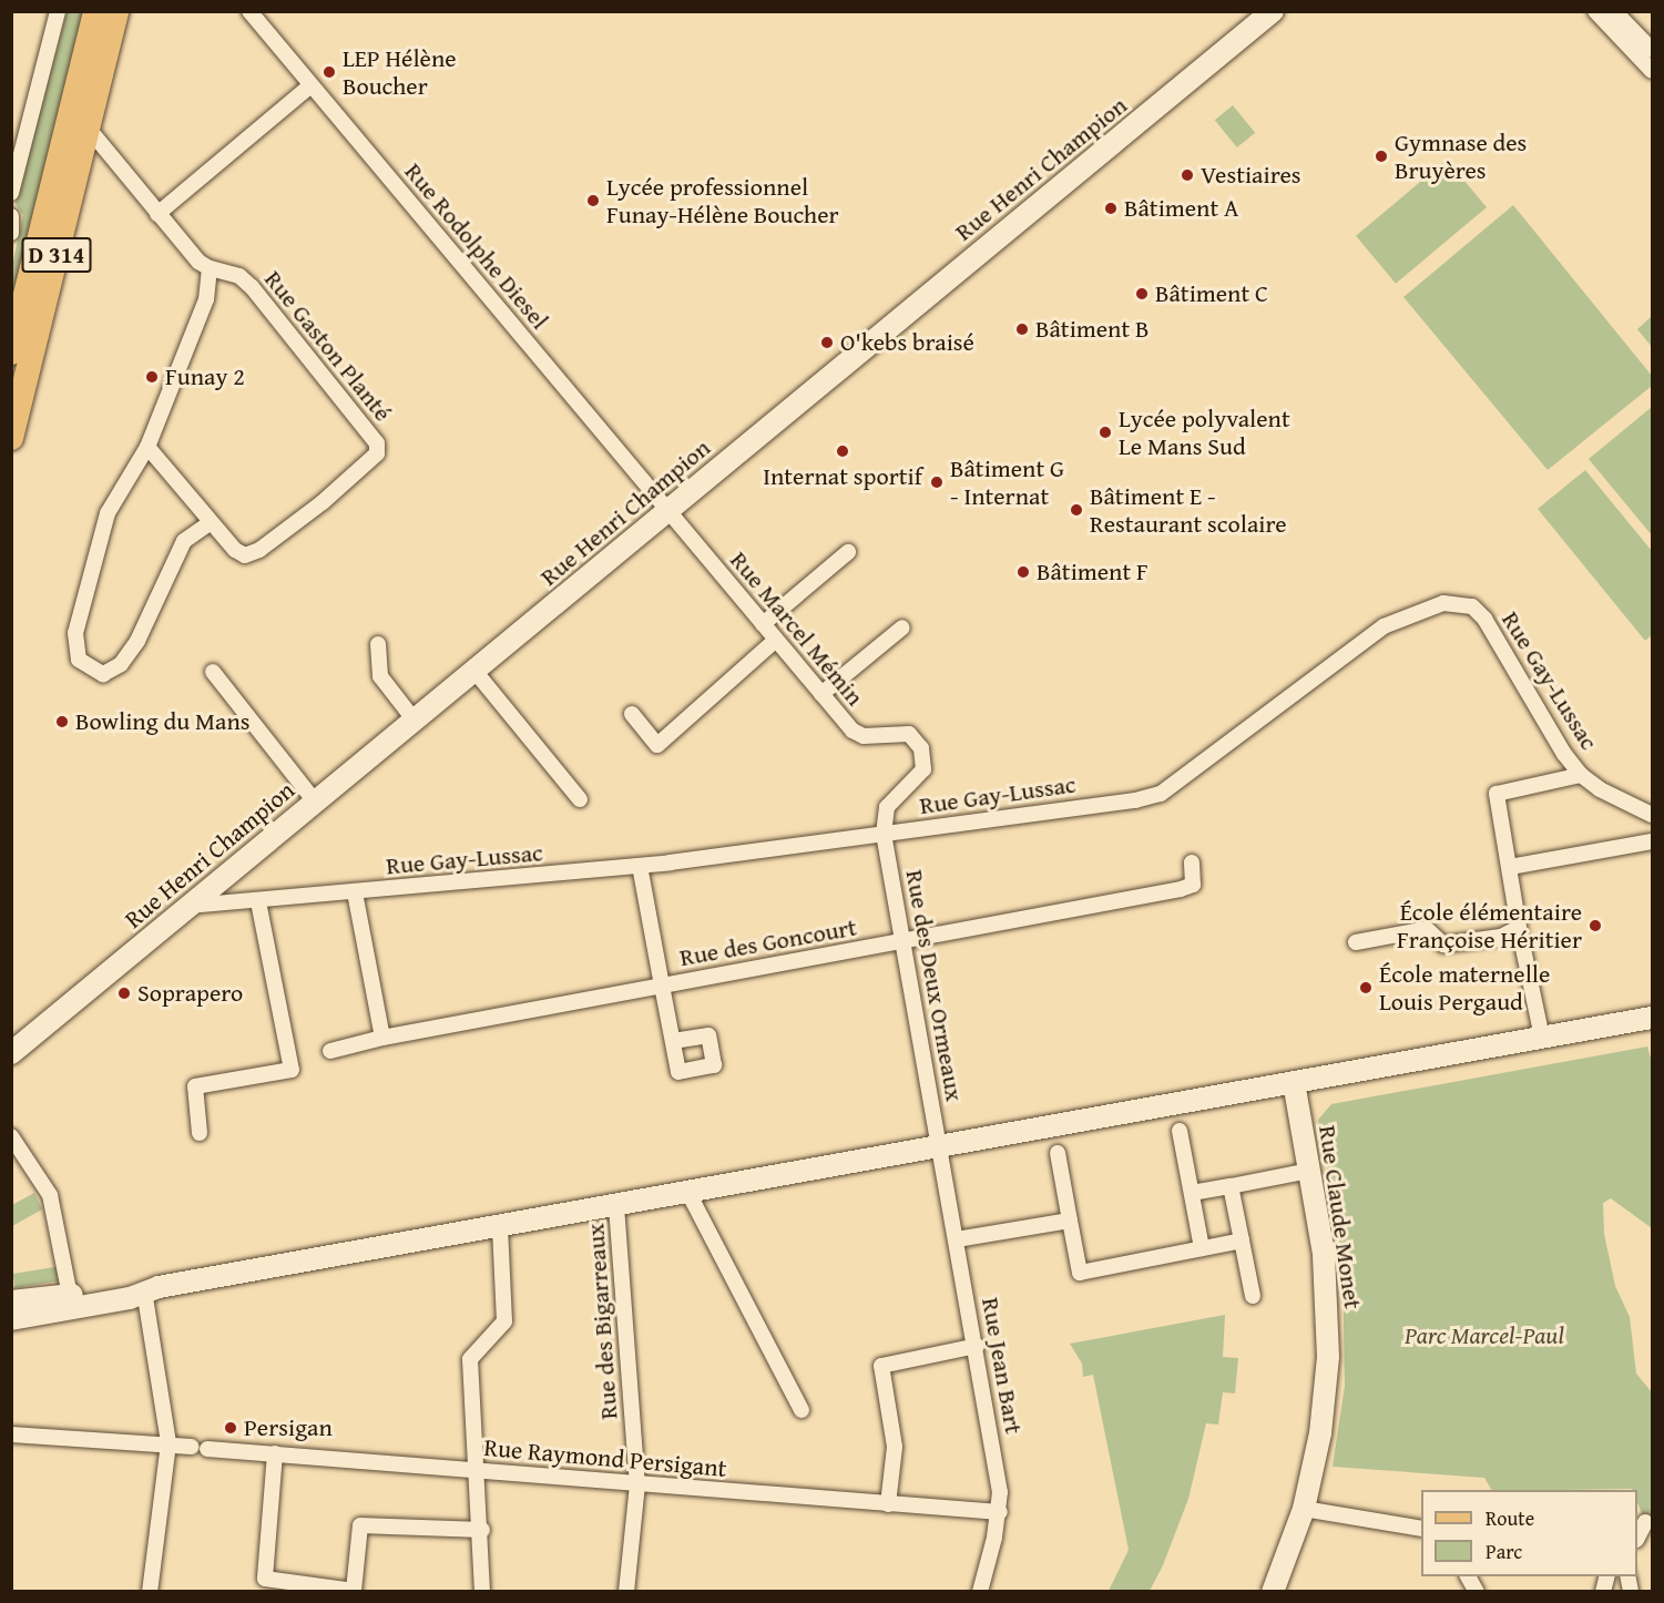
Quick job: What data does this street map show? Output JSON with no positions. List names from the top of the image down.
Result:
{
  "streets": {
    "main road": ["D 314"],
    "street": [
      "Rue Henri Champion",
      "Rue Rodolphe Diesel",
      "Rue Gaston Planté",
      "Rue Marcel Mémin",
      "Rue Gay-Lussac",
      "Rue des Goncourt",
      "Rue des Deux Ormeaux",
      "Rue Claude Monet",
      "Rue des Bigarreaux",
      "Rue Jean Bart",
      "Rue Raymond Persigant"
    ]
  },
  "crossings": [
    ["Rue Henri Champion", "Rue Rodolphe Diesel"],
    ["Rue Henri Champion", "Rue Marcel Mémin"],
    ["Rue Henri Champion", "Rue Gay-Lussac"],
    ["Rue Rodolphe Diesel", "Rue Marcel Mémin"],
    ["D 314", "Rue Gaston Planté"],
    ["Rue Marcel Mémin", "Rue Gay-Lussac"],
    ["Rue Marcel Mémin", "Rue des Deux Ormeaux"],
    ["Rue Gay-Lussac", "Rue des Deux Ormeaux"],
    ["Rue des Goncourt", "Rue des Deux Ormeaux"],
    ["Rue des Deux Ormeaux", "Rue Jean Bart"],
    ["Rue des Bigarreaux", "Rue Raymond Persigant"],
    ["Rue Jean Bart", "Rue Raymond Persigant"]
  ],
  "parks": ["Parc Marcel-Paul"],
  "places": [
    "LEP Hélène Boucher",
    "Gymnase des Bruyères",
    "Vestiaires",
    "Lycée professionnel Funay-Hélène Boucher",
    "Bâtiment A",
    "Bâtiment C",
    "Bâtiment B",
    "O'kebs braisé",
    "Funay 2",
    "Lycée polyvalent Le Mans Sud",
    "Internat sportif",
    "Bâtiment G - Internat",
    "Bâtiment E - Restaurant scolaire",
    "Bâtiment F",
    "Bowling du Mans",
    "École élémentaire Françoise Héritier",
    "École maternelle Louis Pergaud",
    "Soprapero",
    "Persigan"
  ],
  "legend": ["Route", "Parc"]
}
